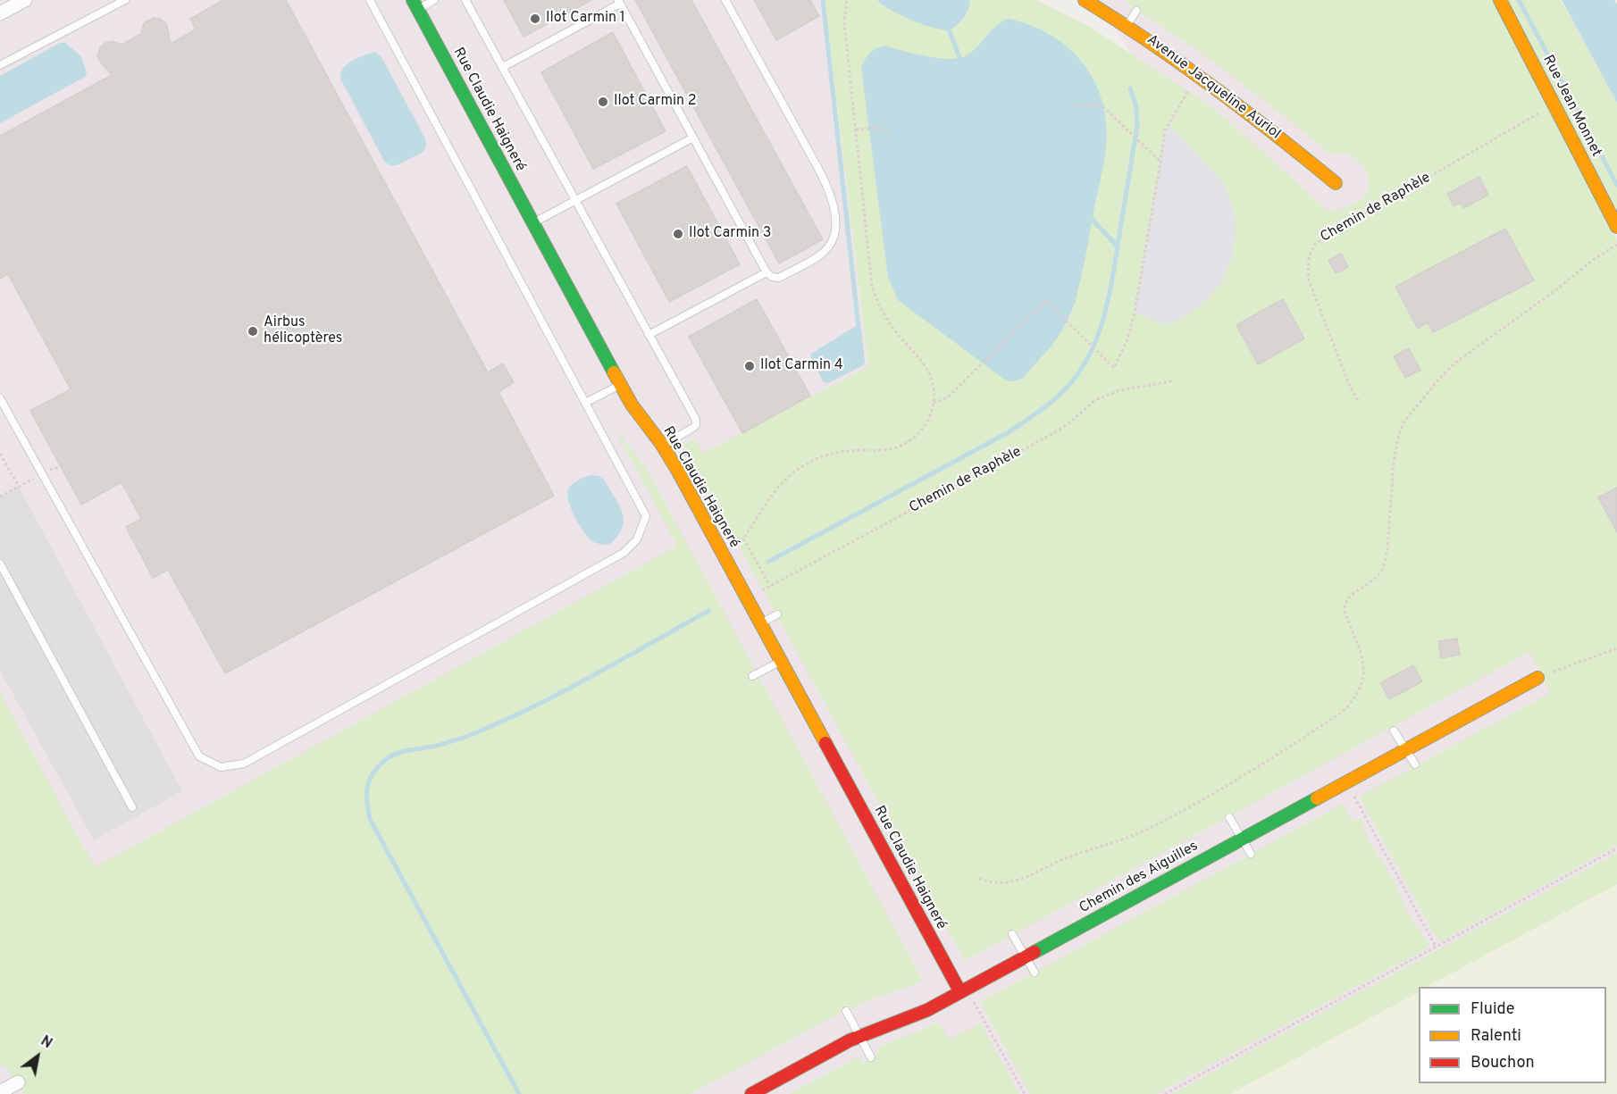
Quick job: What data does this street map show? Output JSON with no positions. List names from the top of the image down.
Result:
{
  "streets": {
    "street": [
      "Avenue Jacqueline Auriol",
      "Rue Jean Monnet",
      "Rue Claudie Haigneré",
      "Chemin des Aiguilles"
    ],
    "path": ["Chemin de Raphèle"]
  },
  "crossings": [
    ["Rue Jean Monnet", "Chemin de Raphèle"],
    ["Rue Claudie Haigneré", "Chemin des Aiguilles"]
  ],
  "places": [
    "Ilot Carmin 1",
    "Ilot Carmin 2",
    "Ilot Carmin 3",
    "Airbus hélicoptères",
    "Ilot Carmin 4"
  ],
  "legend": ["Fluide", "Ralenti", "Bouchon"],
  "north": "top right"
}
